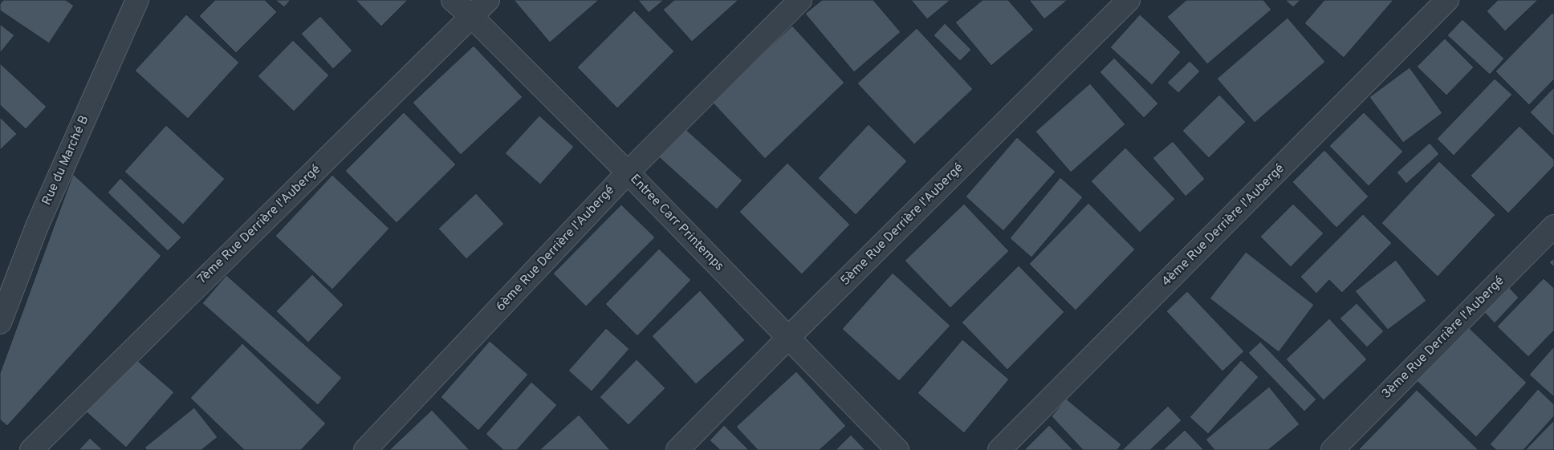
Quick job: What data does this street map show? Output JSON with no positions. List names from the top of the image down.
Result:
{
  "streets": {
    "street": [
      "Rue du Marché B",
      "Entree Carr Printemps",
      "7ème Rue Derrière l'Aubergé",
      "5ème Rue Derrière l'Aubergé",
      "4ème Rue Derrière l'Aubergé",
      "6ème Rue Derrière l'Aubergé",
      "3ème Rue Derrière l'Aubergé"
    ]
  },
  "crossings": [
    ["Entree Carr Printemps", "7ème Rue Derrière l'Aubergé"],
    ["Entree Carr Printemps", "5ème Rue Derrière l'Aubergé"],
    ["Entree Carr Printemps", "6ème Rue Derrière l'Aubergé"]
  ]
}
